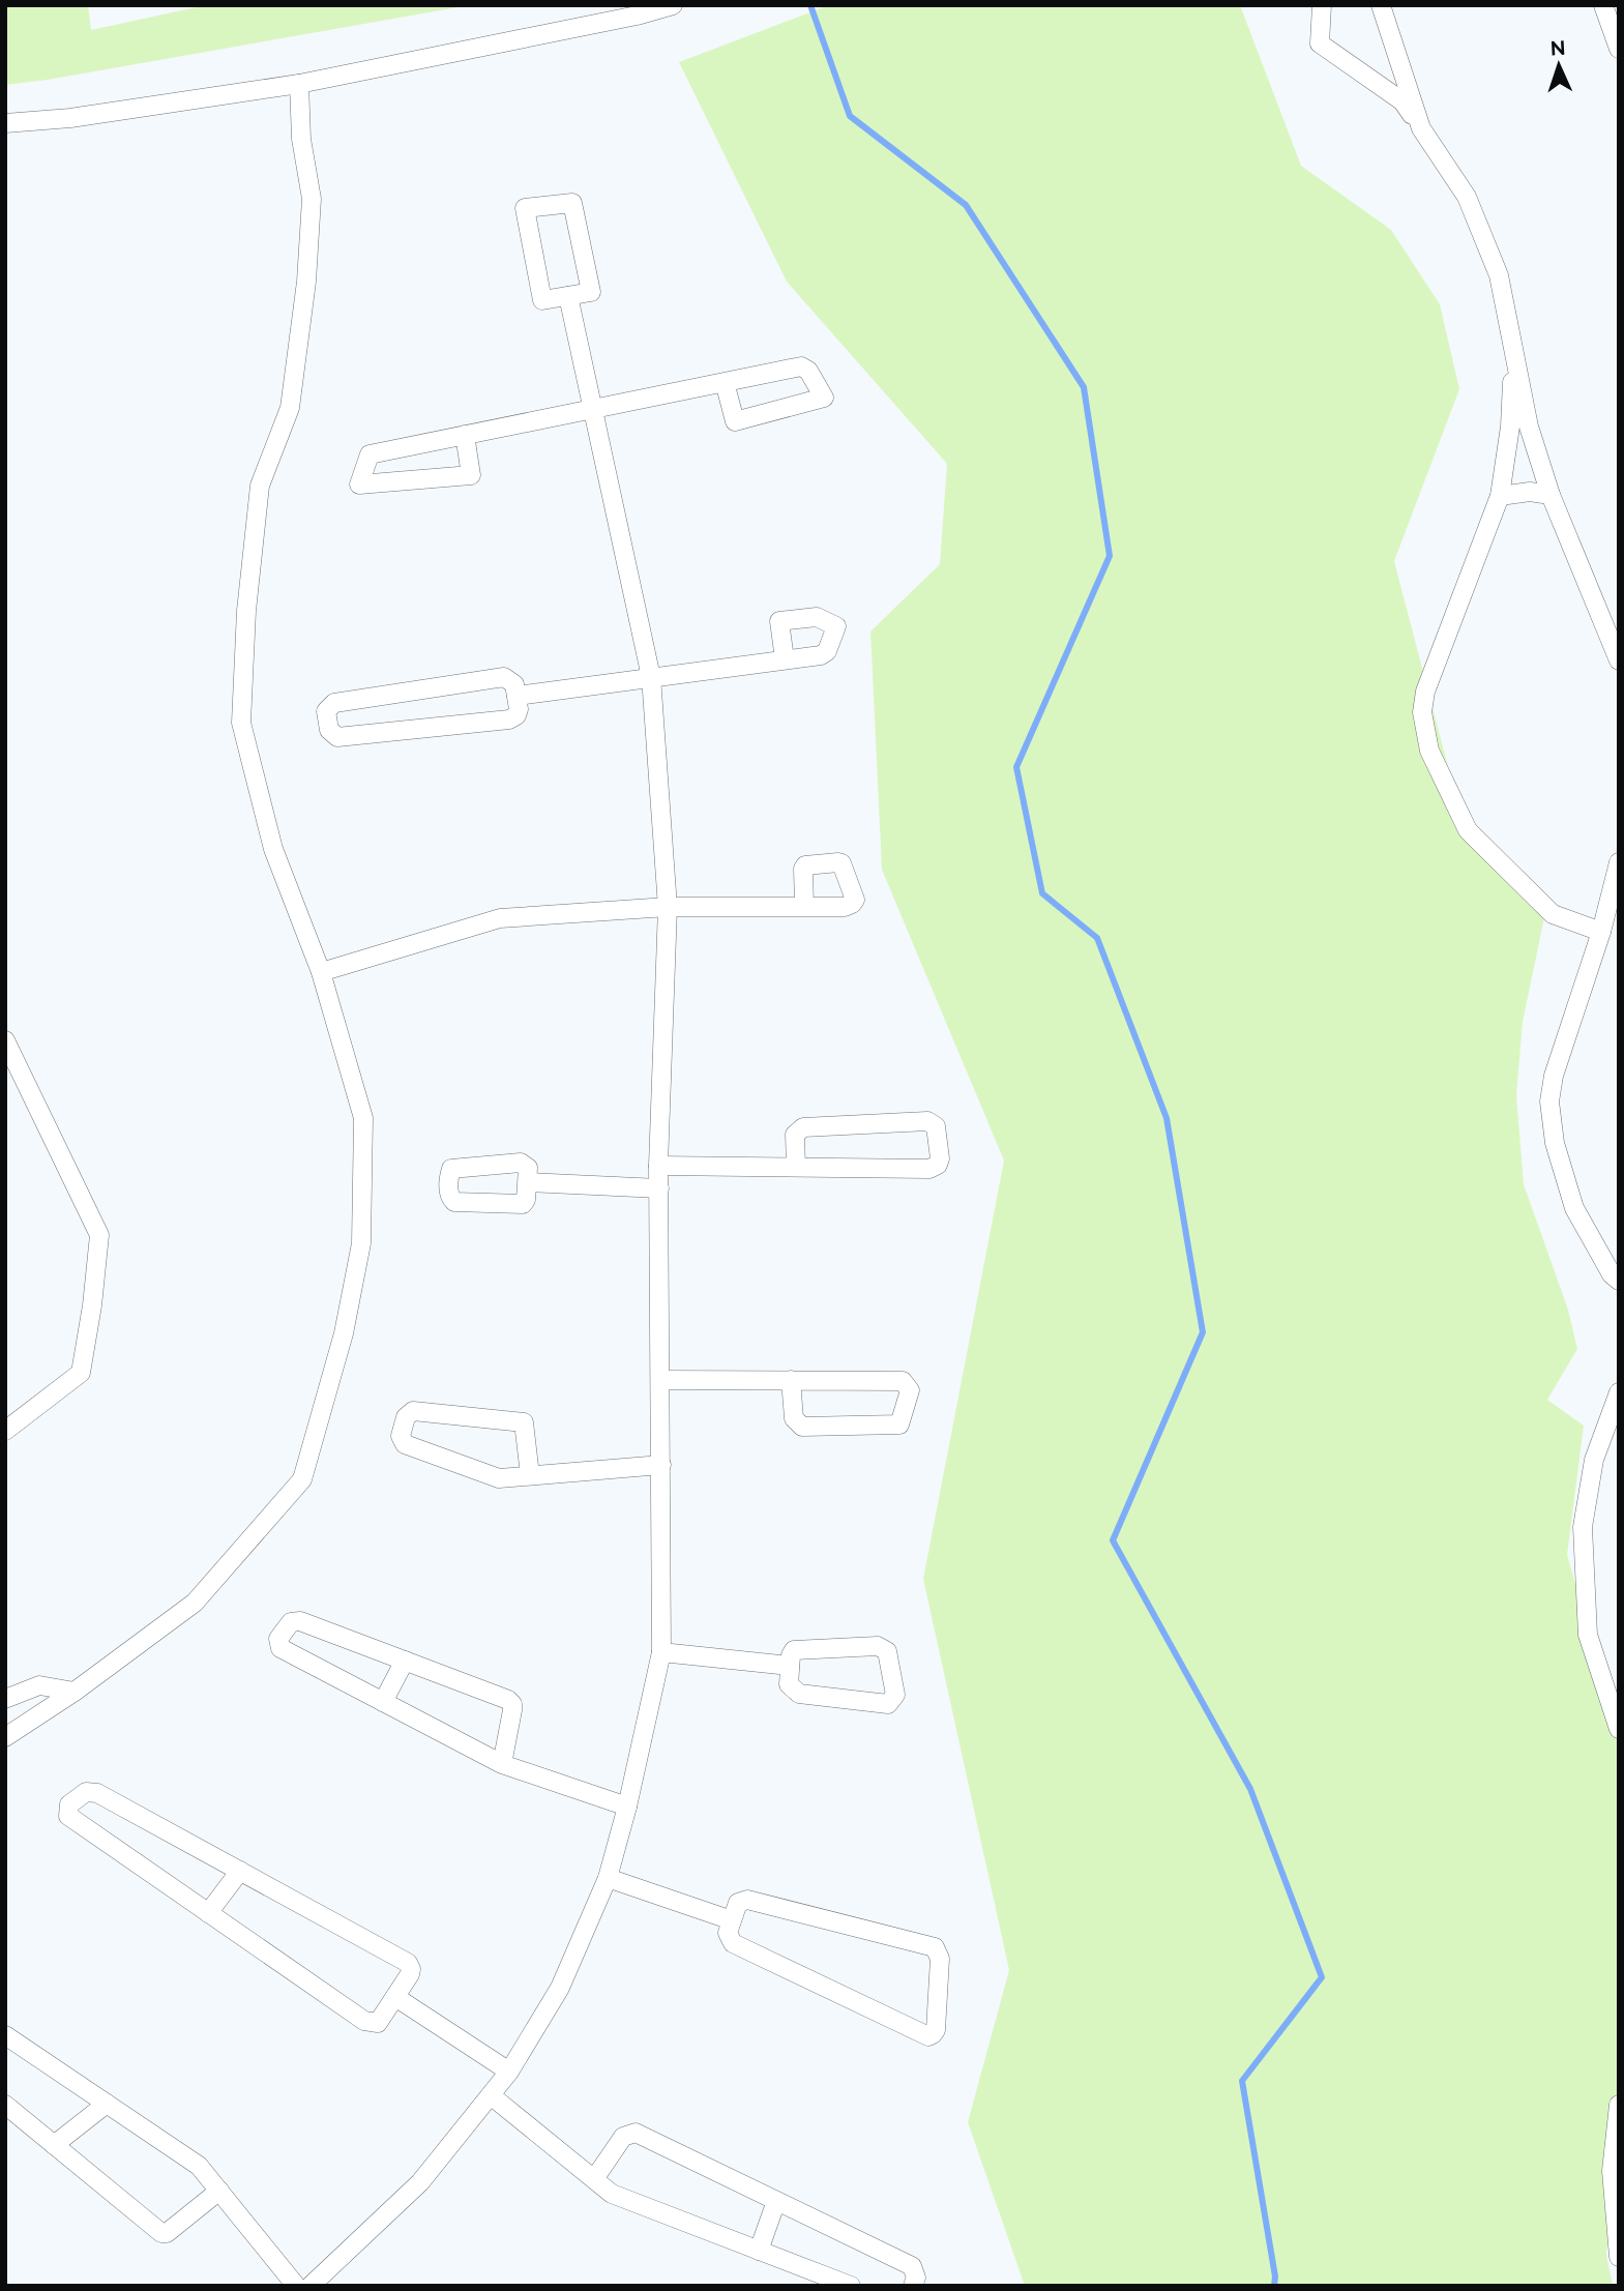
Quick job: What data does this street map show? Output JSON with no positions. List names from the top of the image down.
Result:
{
  "north": "top"
}
